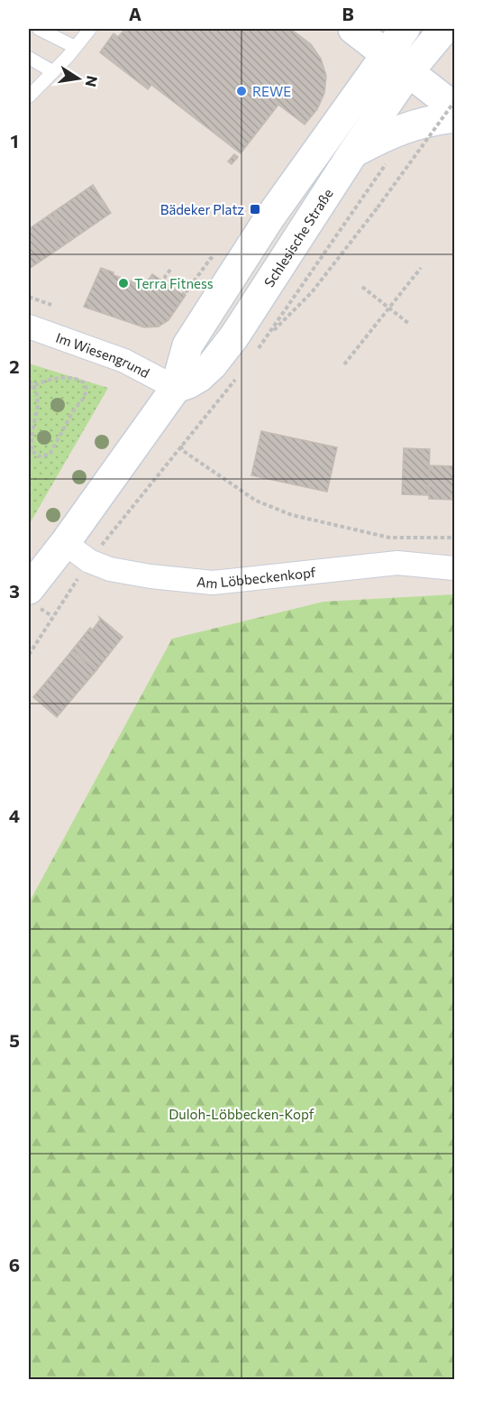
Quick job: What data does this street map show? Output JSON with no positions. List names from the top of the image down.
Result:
{
  "streets": {
    "main road": ["Schlesische Straße"],
    "street": ["Im Wiesengrund", "Am Löbbeckenkopf"]
  },
  "crossings": [
    ["Schlesische Straße", "Im Wiesengrund"]
  ],
  "parks": ["Duloh-Löbbecken-Kopf"],
  "places": {
    "other": ["REWE", "Terra Fitness"],
    "transit": ["Bädeker Platz"]
  },
  "north": "right",
  "grid": {
    "columns": ["A", "B"],
    "rows": [
      "1",
      "2",
      "3",
      "4",
      "5",
      "6"
    ]
  }
}
